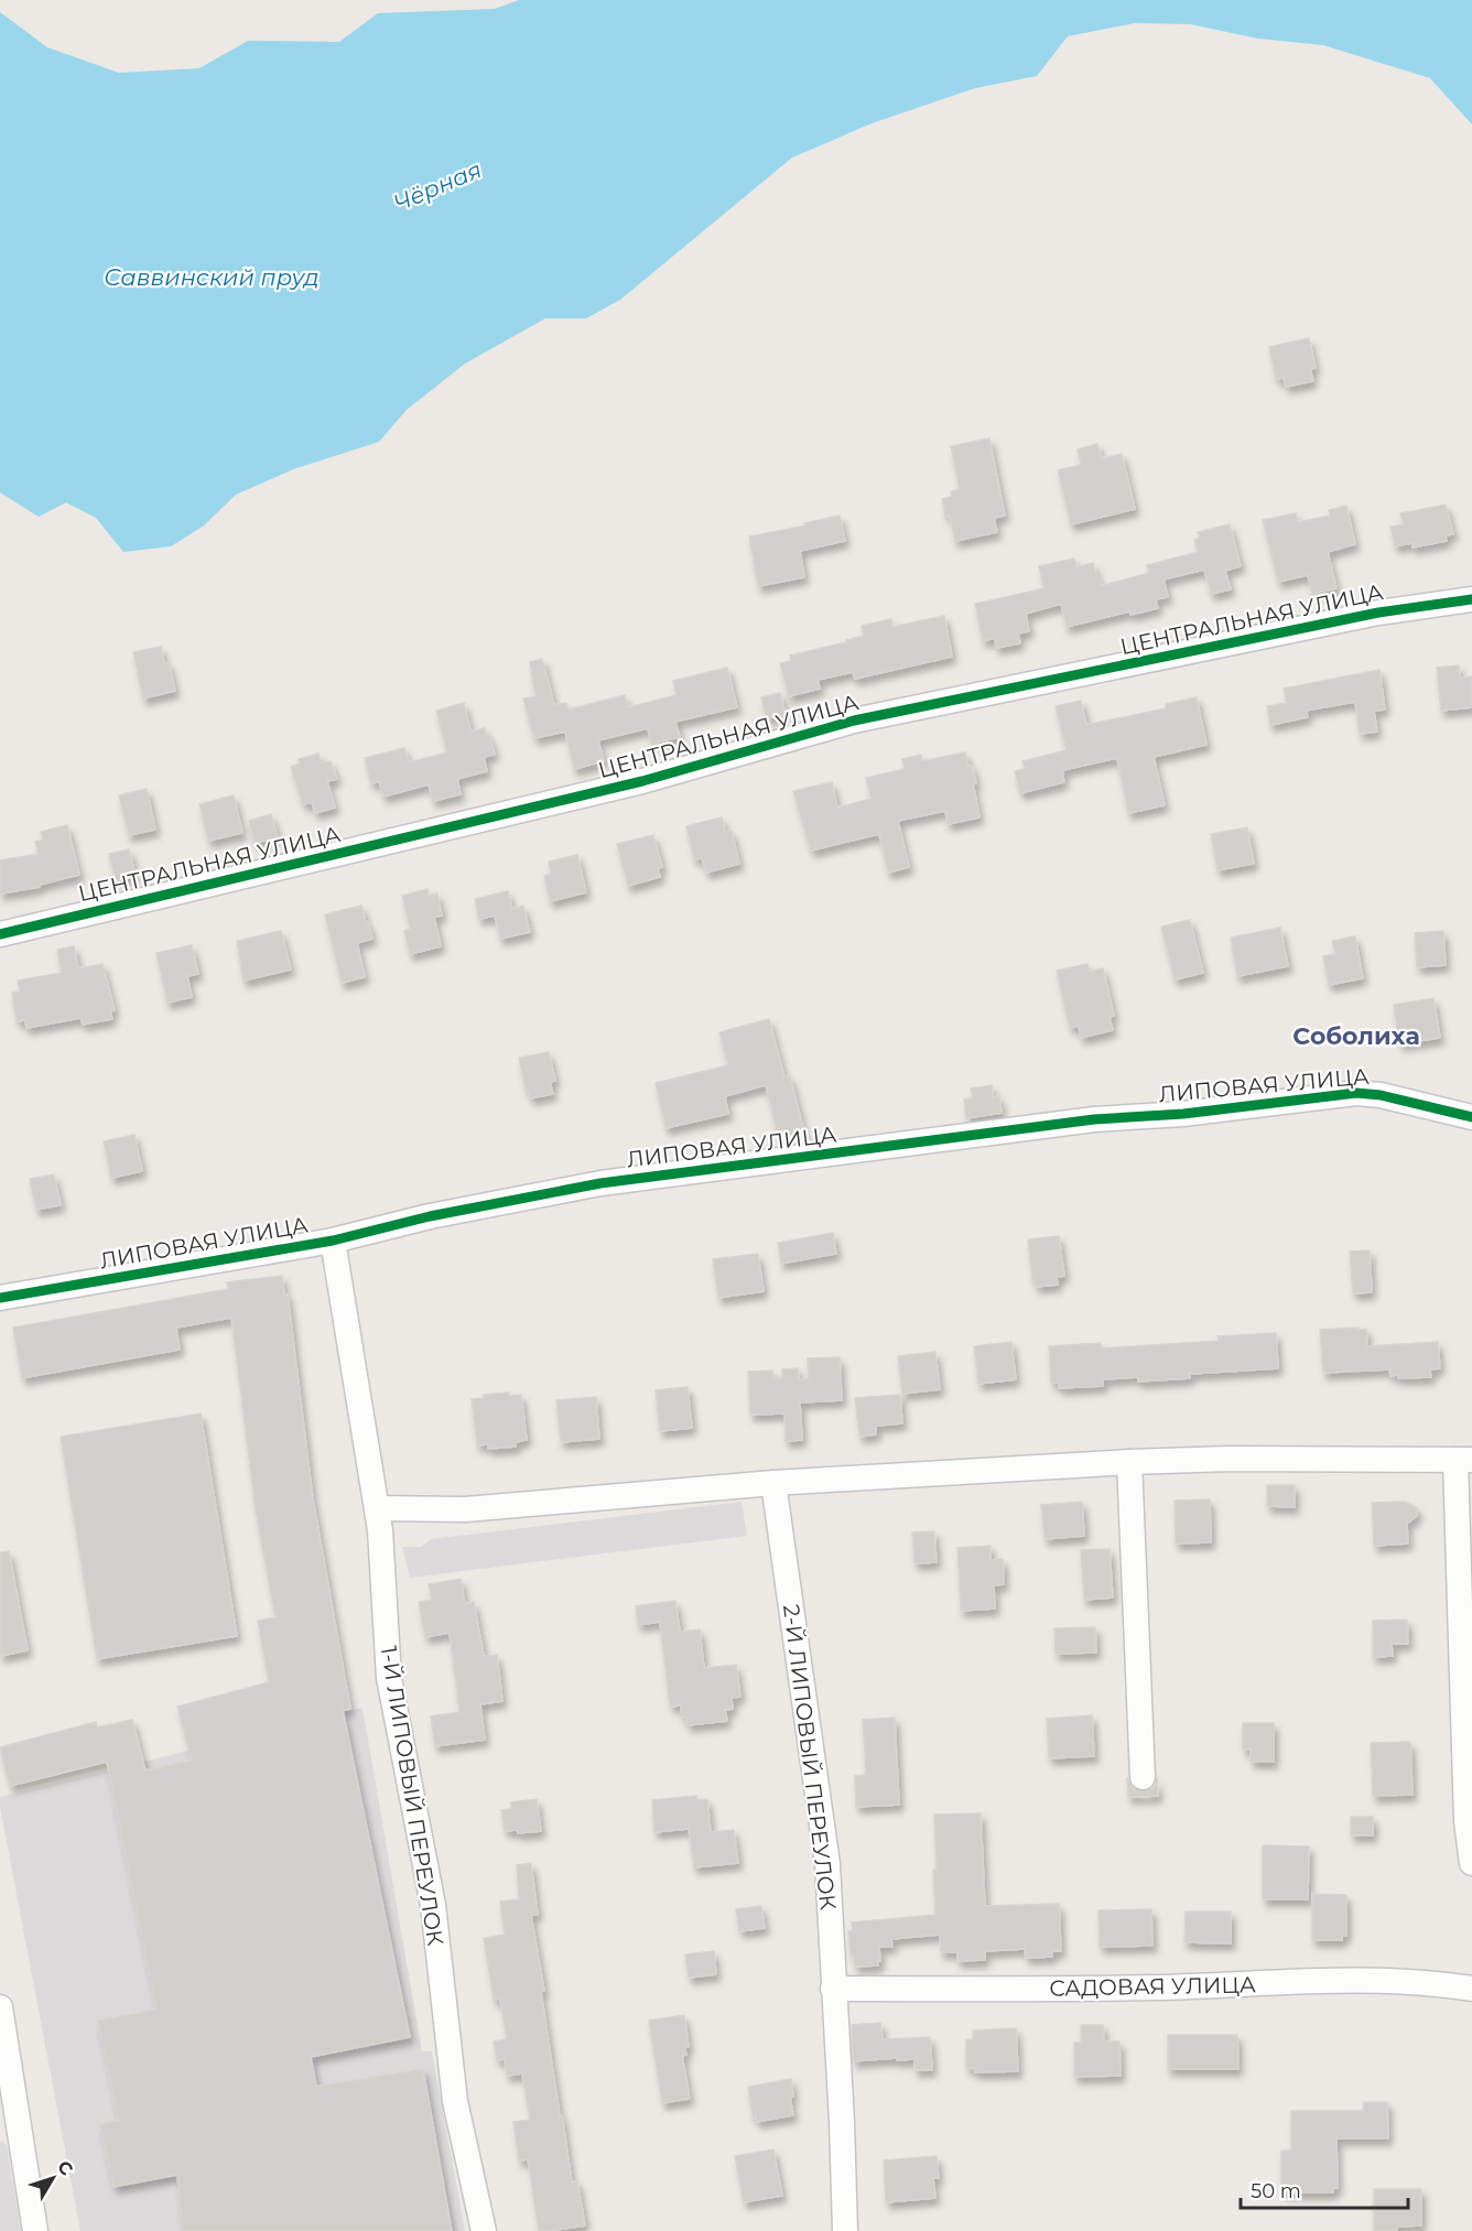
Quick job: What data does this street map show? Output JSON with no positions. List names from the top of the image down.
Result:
{
  "streets": {
    "street": [
      "ЦЕНТРАЛЬНАЯ УЛИЦА",
      "ЛИПОВАЯ УЛИЦА",
      "2-Й ЛИПОВЫЙ ПЕРЕУЛОК",
      "1-Й ЛИПОВЫЙ ПЕРЕУЛОК",
      "САДОВАЯ УЛИЦА"
    ]
  },
  "crossings": [
    ["ЛИПОВАЯ УЛИЦА", "1-Й ЛИПОВЫЙ ПЕРЕУЛОК"],
    ["2-Й ЛИПОВЫЙ ПЕРЕУЛОК", "САДОВАЯ УЛИЦА"]
  ],
  "districts": ["Соболиха"],
  "water": ["Чёрная", "Саввинский пруд"],
  "scale_bar": "50 m",
  "north": "top right"
}
